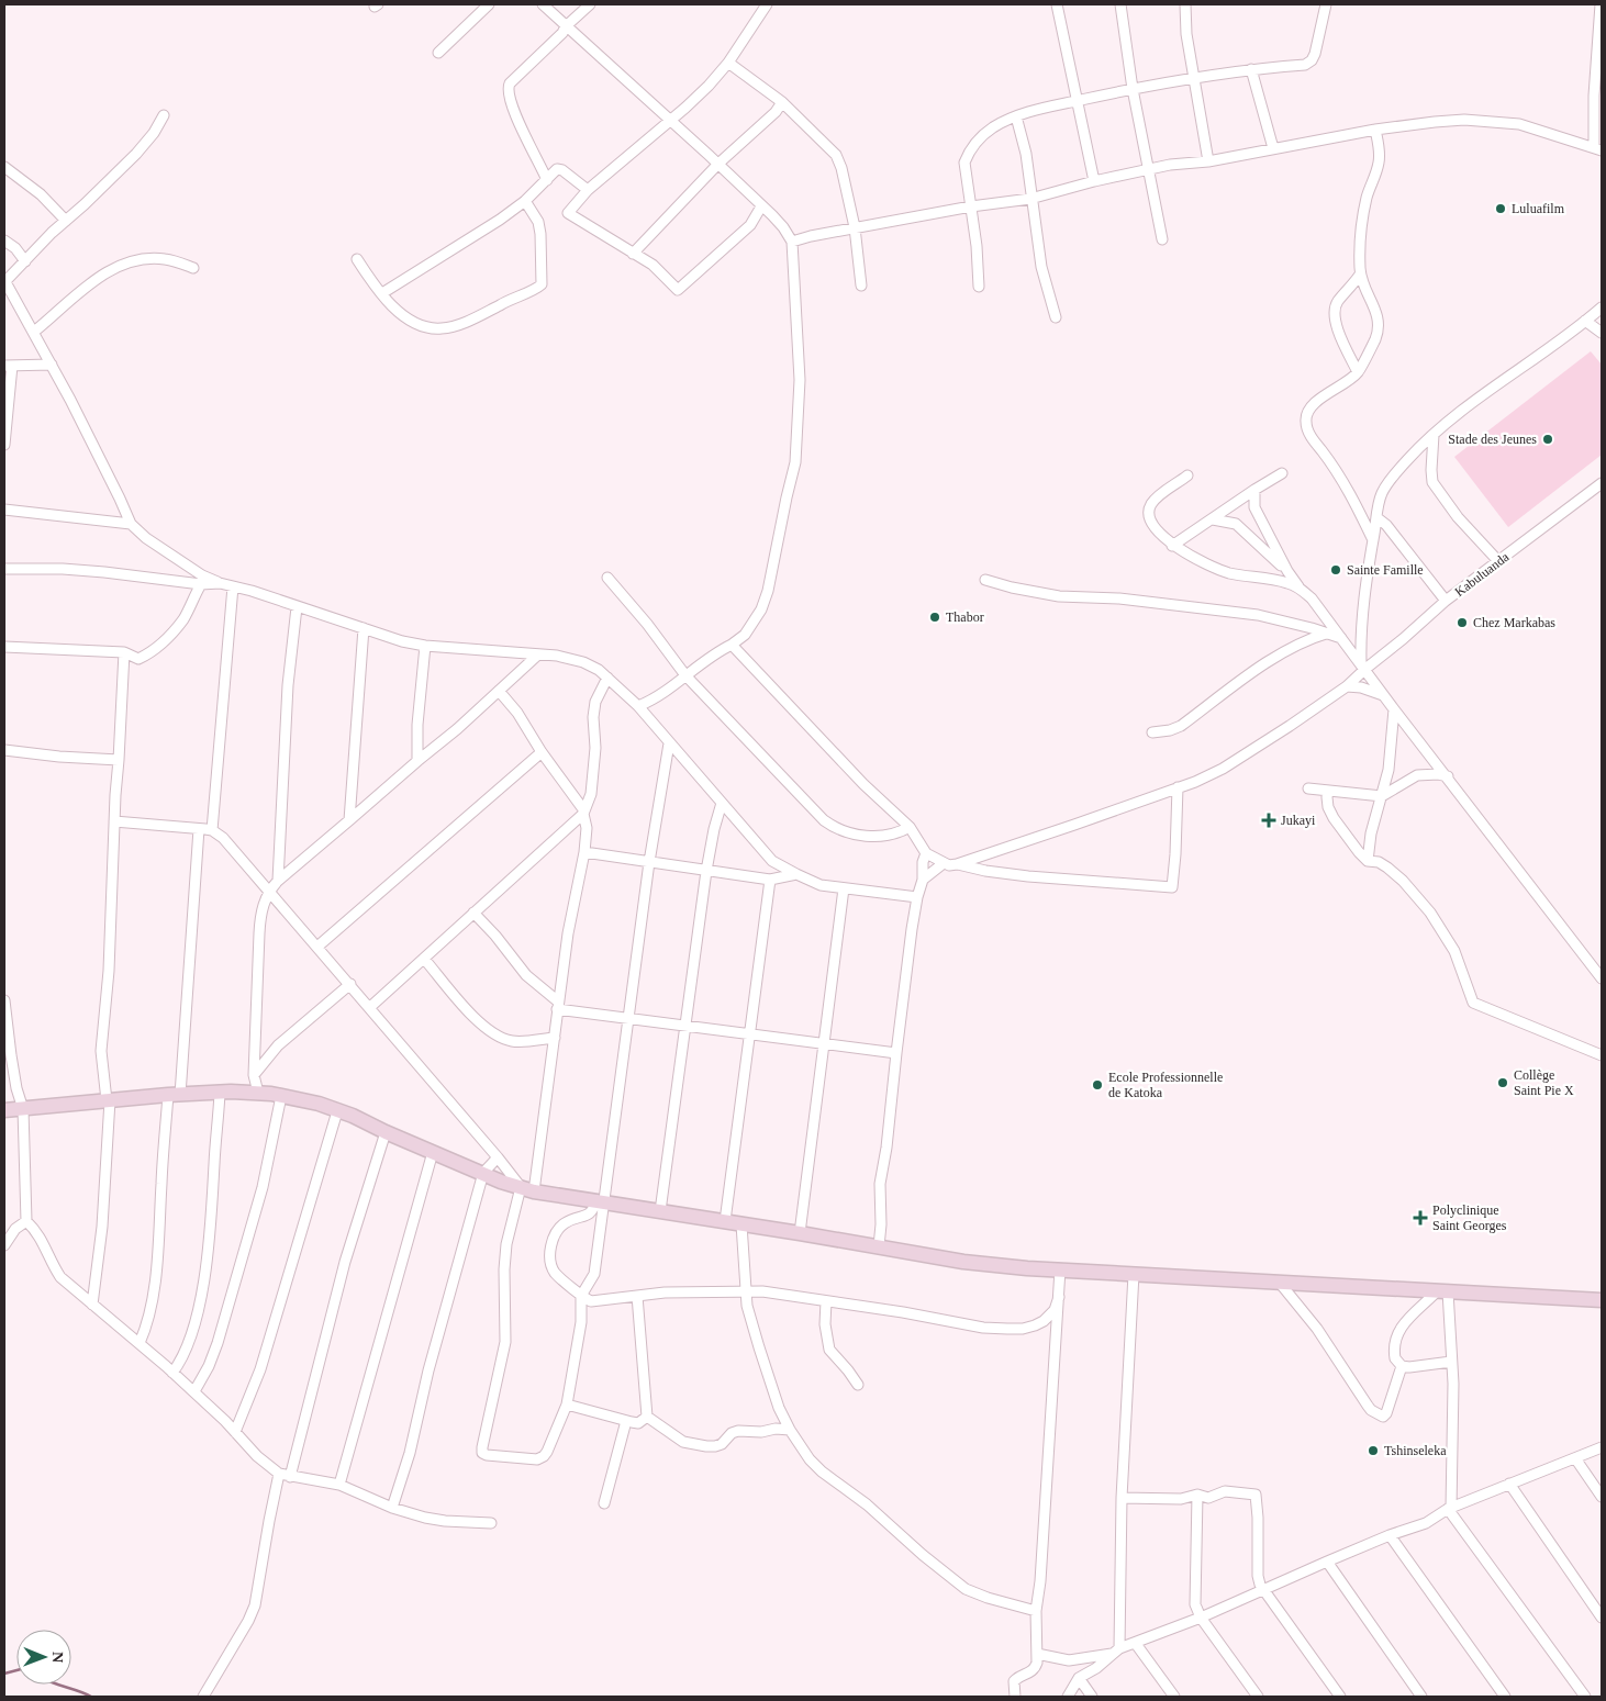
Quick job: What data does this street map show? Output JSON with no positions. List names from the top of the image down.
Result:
{
  "streets": {
    "street": ["Kabuluanda"]
  },
  "places": {
    "other": [
      "Luluafilm",
      "Stade des Jeunes",
      "Sainte Famille",
      "Thabor",
      "Chez Markabas",
      "Collège Saint Pie X",
      "Ecole Professionnelle de Katoka",
      "Tshinseleka"
    ],
    "health": ["Jukayi", "Polyclinique Saint Georges"]
  },
  "north": "right"
}
